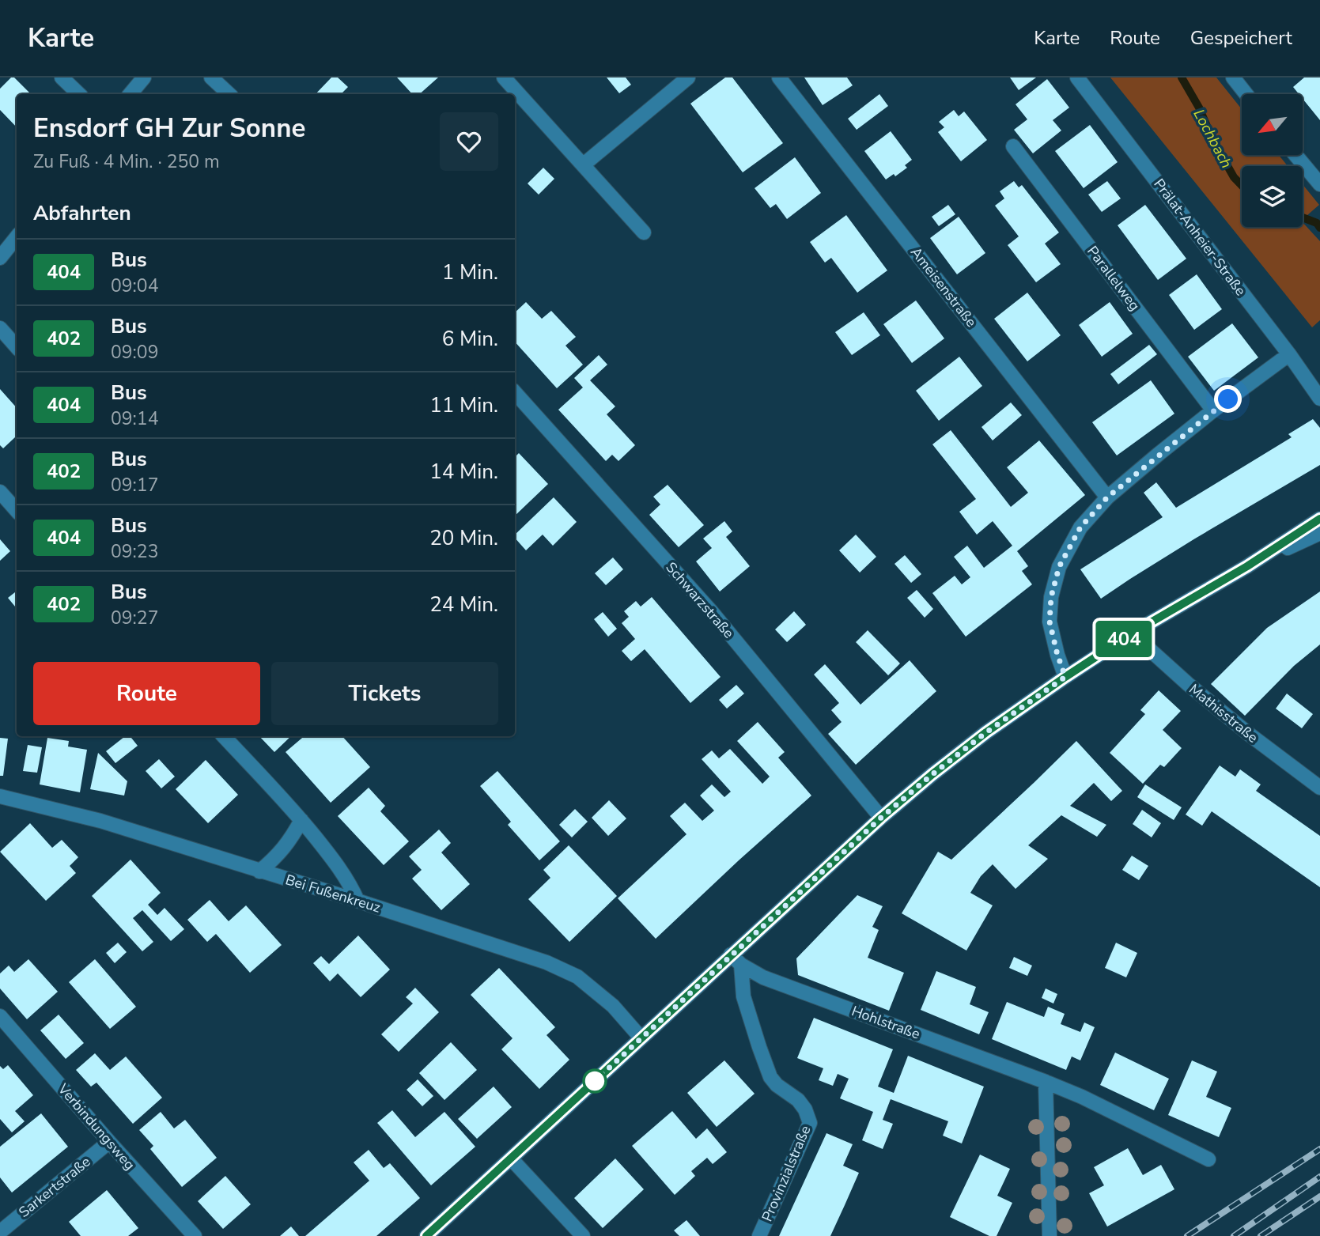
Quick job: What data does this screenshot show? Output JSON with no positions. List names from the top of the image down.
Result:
{
  "streets": {
    "street": [
      "Prälat-Anheier-Straße",
      "Parallelweg",
      "Ameisenstraße",
      "Schwarzstraße",
      "Mathisstraße",
      "Bei Fußenkreuz",
      "Hohlstraße",
      "Verbindungsweg",
      "Provinzialstraße",
      "Sarkertstraße"
    ]
  },
  "crossings": [
    ["Hohlstraße", "Provinzialstraße"],
    ["Verbindungsweg", "Sarkertstraße"]
  ],
  "water": ["Lochbach"],
  "lines": ["bus line 404"],
  "north": "bottom left",
  "page": {
    "header": "Karte",
    "nav": ["Karte", "Route", "Gespeichert"],
    "on_map": "404",
    "heading": [
      ["Ensdorf GH Zur Sonne", "Zu Fuß · 4 Min. · 250 m"],
      "Abfahrten"
    ],
    "list": [
      {
        "mark": "404",
        "name": "Bus",
        "note": "09:04",
        "value": "1 Min."
      },
      {
        "mark": "402",
        "name": "Bus",
        "note": "09:09",
        "value": "6 Min."
      },
      {
        "mark": "404",
        "name": "Bus",
        "note": "09:14",
        "value": "11 Min."
      },
      {
        "mark": "402",
        "name": "Bus",
        "note": "09:17",
        "value": "14 Min."
      },
      {
        "mark": "404",
        "name": "Bus",
        "note": "09:23",
        "value": "20 Min."
      },
      {
        "mark": "402",
        "name": "Bus",
        "note": "09:27",
        "value": "24 Min."
      }
    ],
    "buttons": ["Route", "Tickets"]
  }
}
